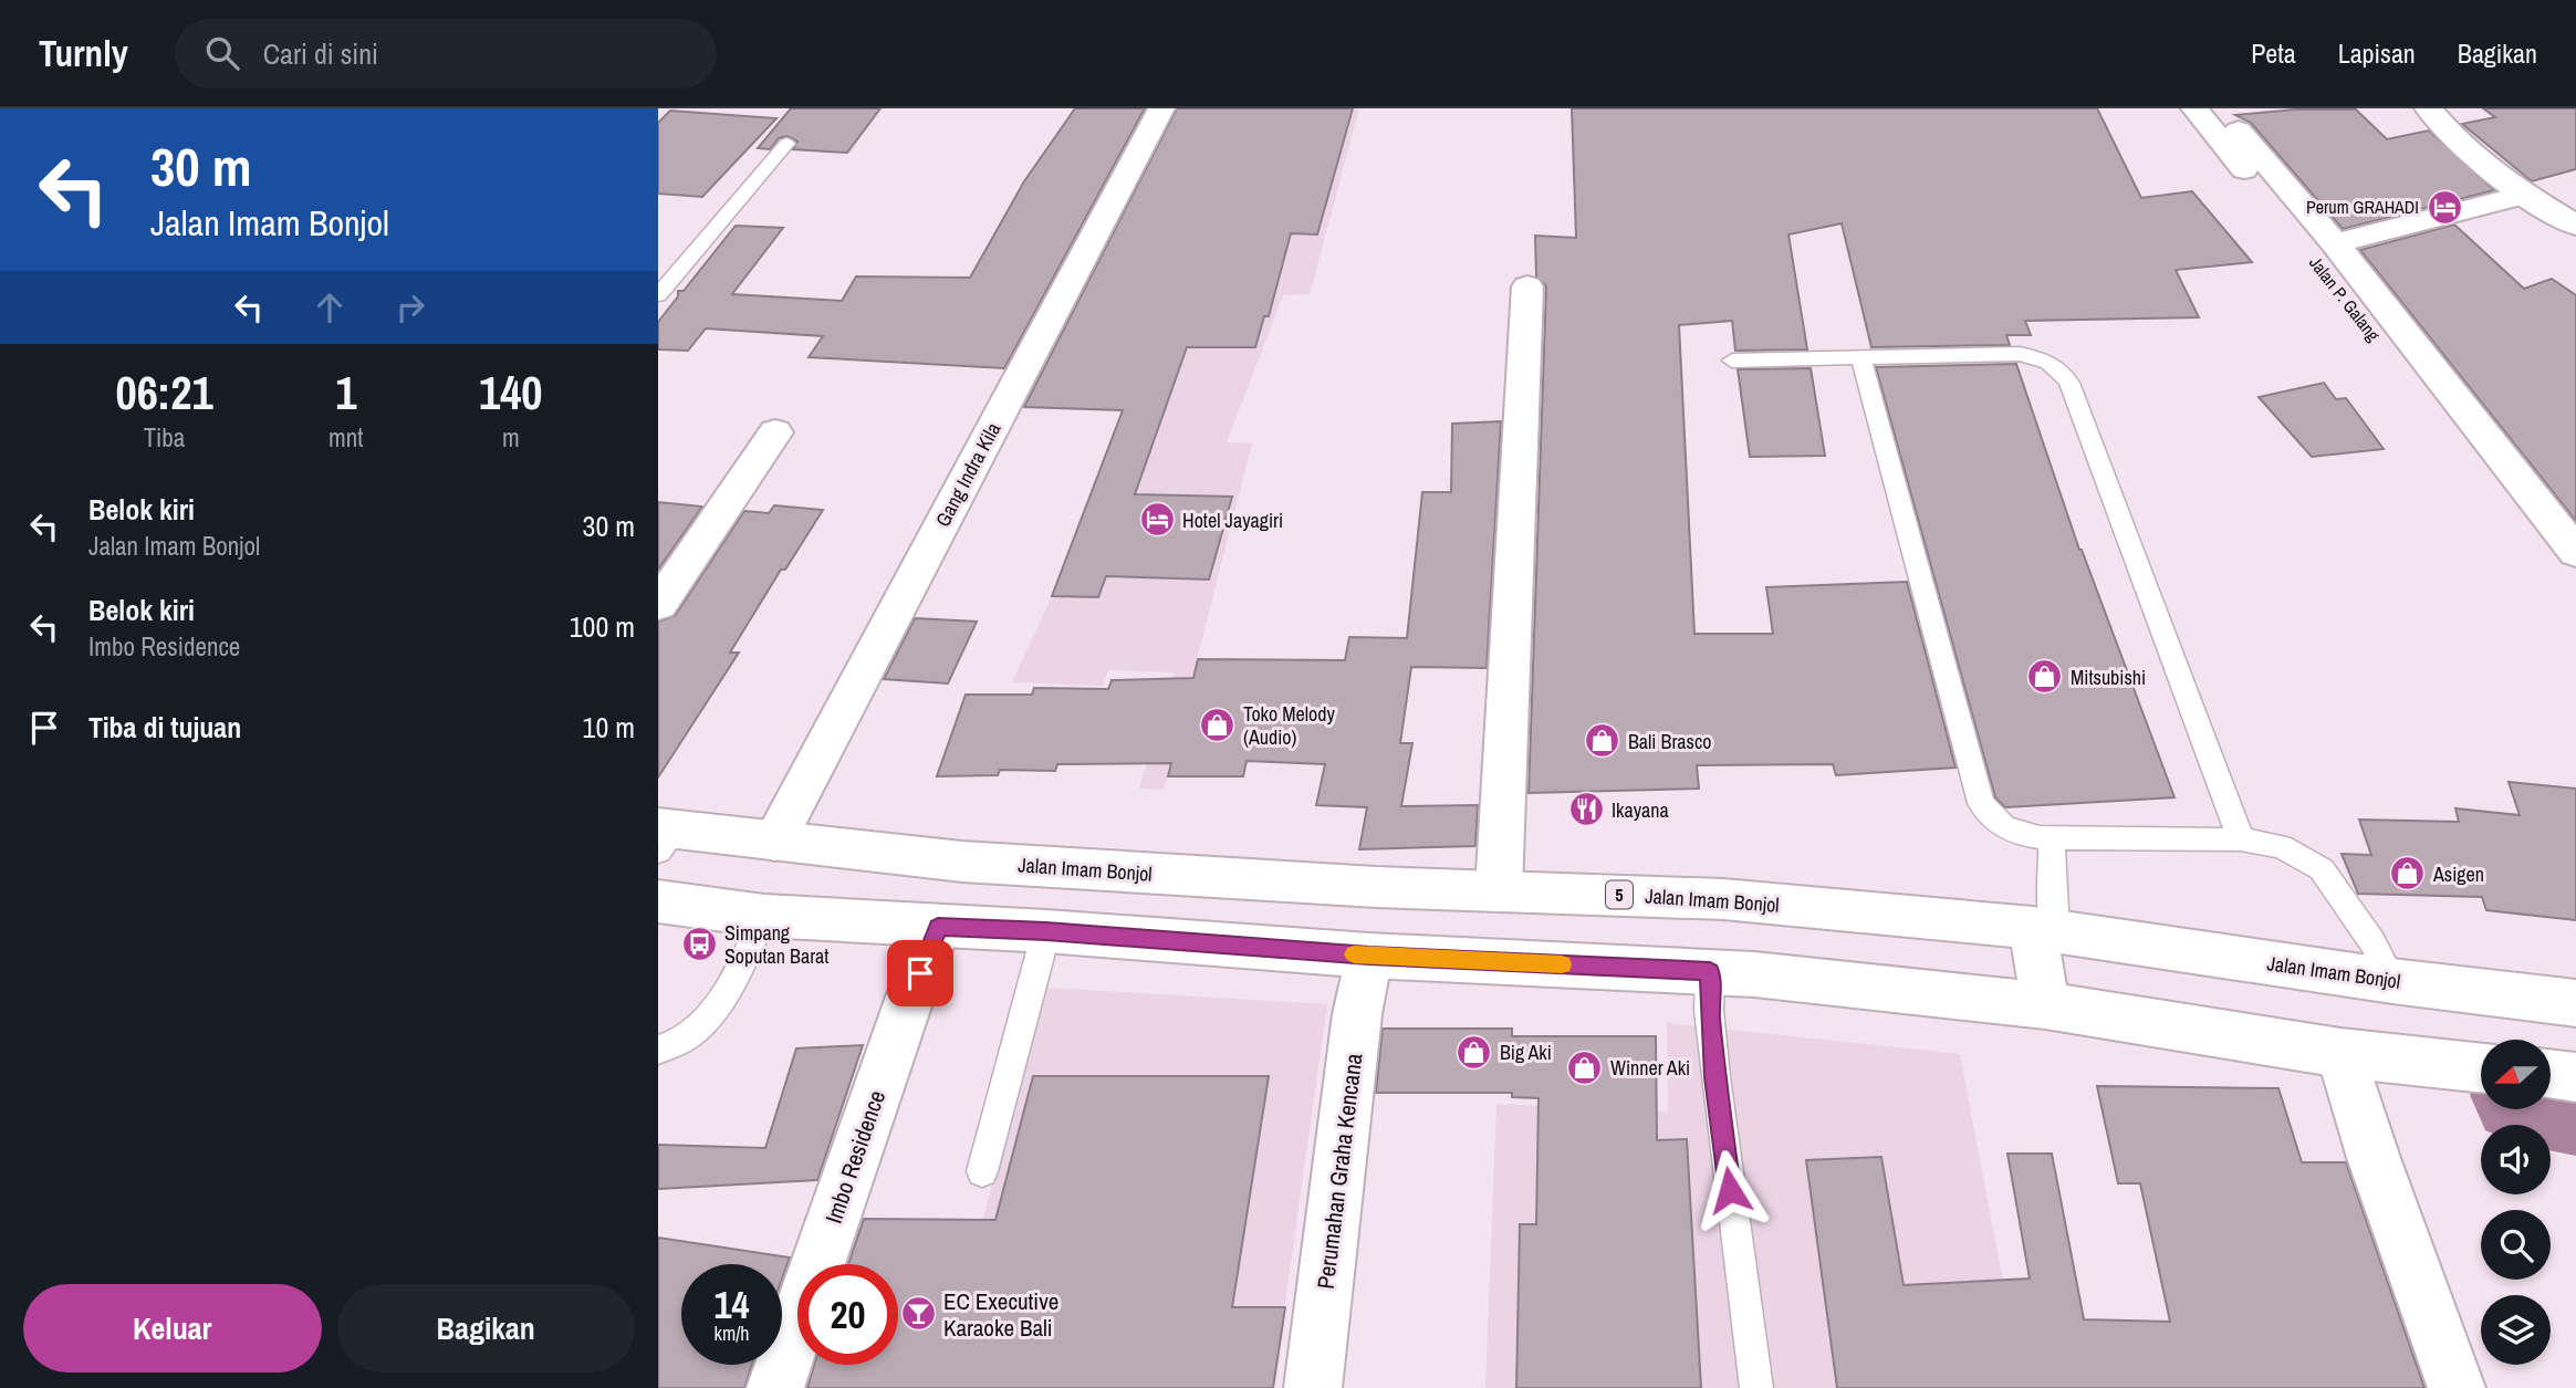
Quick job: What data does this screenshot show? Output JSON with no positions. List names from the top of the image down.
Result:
{
  "streets": {
    "main road": [
      "Jalan P. Galang",
      "Gang Indra Kila",
      "Jalan Imam Bonjol",
      "5",
      "Imbo Residence",
      "Perumahan Graha Kencana"
    ]
  },
  "crossings": [
    ["Gang Indra Kila", "Jalan Imam Bonjol"]
  ],
  "places": {
    "hotel": ["Perum GRAHADI", "Hotel Jayagiri"],
    "shop": [
      "Mitsubishi",
      "Toko Melody (Audio)",
      "Bali Brasco",
      "Asigen",
      "Big Aki",
      "Winner Aki"
    ],
    "restaurant": ["Ikayana"],
    "bus stop": ["Simpang Soputan Barat"],
    "bar": ["EC Executive Karaoke Bali"]
  },
  "north": "left",
  "page": {
    "header": "Turnly",
    "search": "Cari di sini",
    "nav": ["Peta", "Lapisan", "Bagikan"],
    "turn": ["30 m", "Jalan Imam Bonjol"],
    "eta": [
      "06:21",
      "Tiba",
      "1",
      "mnt",
      "140",
      "m"
    ],
    "list": [
      {
        "name": "Belok kiri",
        "note": "Jalan Imam Bonjol",
        "value": "30 m"
      },
      {
        "name": "Belok kiri",
        "note": "Imbo Residence",
        "value": "100 m"
      },
      {
        "name": "Tiba di tujuan",
        "value": "10 m"
      }
    ],
    "speed": "14 km/h",
    "limit": "20",
    "buttons": ["Keluar", "Bagikan"]
  }
}
